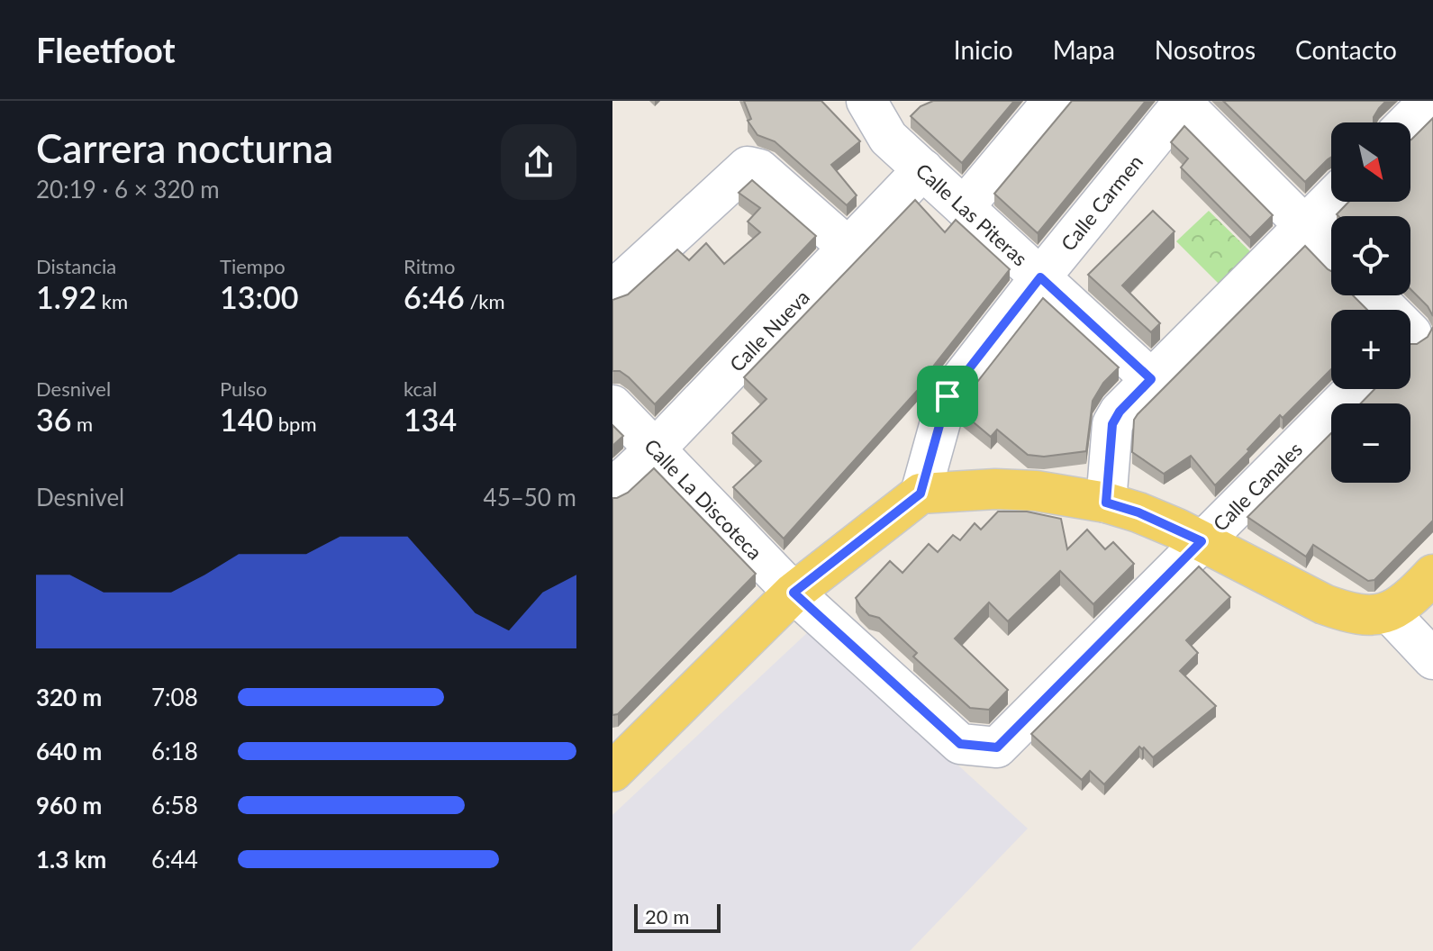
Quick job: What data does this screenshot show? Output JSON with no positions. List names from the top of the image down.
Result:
{
  "streets": {
    "street": [
      "Calle Carmen",
      "Calle Las Piteras",
      "Calle Nueva",
      "Calle Canales",
      "Calle La Discoteca"
    ]
  },
  "crossings": [
    ["Calle Carmen", "Calle Las Piteras"],
    ["Calle Las Piteras", "Calle Nueva"],
    ["Calle Nueva", "Calle La Discoteca"],
    ["Calle Canales", "Calle La Discoteca"]
  ],
  "scale_bar": "20 m",
  "north": "bottom right",
  "page": {
    "header": "Fleetfoot",
    "nav": [
      "Inicio",
      "Mapa",
      "Nosotros",
      "Contacto"
    ],
    "heading": ["Carrera nocturna", "20:19 · 6 × 320 m"],
    "map_buttons": ["+", "−"],
    "stats": [
      ["Distancia", "1.92 km"],
      ["Tiempo", "13:00"],
      ["Ritmo", "6:46 /km"],
      ["Desnivel", "36 m"],
      ["Pulso", "140 bpm"],
      ["kcal", "134"]
    ],
    "chart": ["Desnivel", "45–50 m"],
    "list": [
      {
        "name": "320 m",
        "note": "7:08"
      },
      {
        "name": "640 m",
        "note": "6:18"
      },
      {
        "name": "960 m",
        "note": "6:58"
      },
      {
        "name": "1.3 km",
        "note": "6:44"
      }
    ],
    "scale": "20 m"
  }
}
